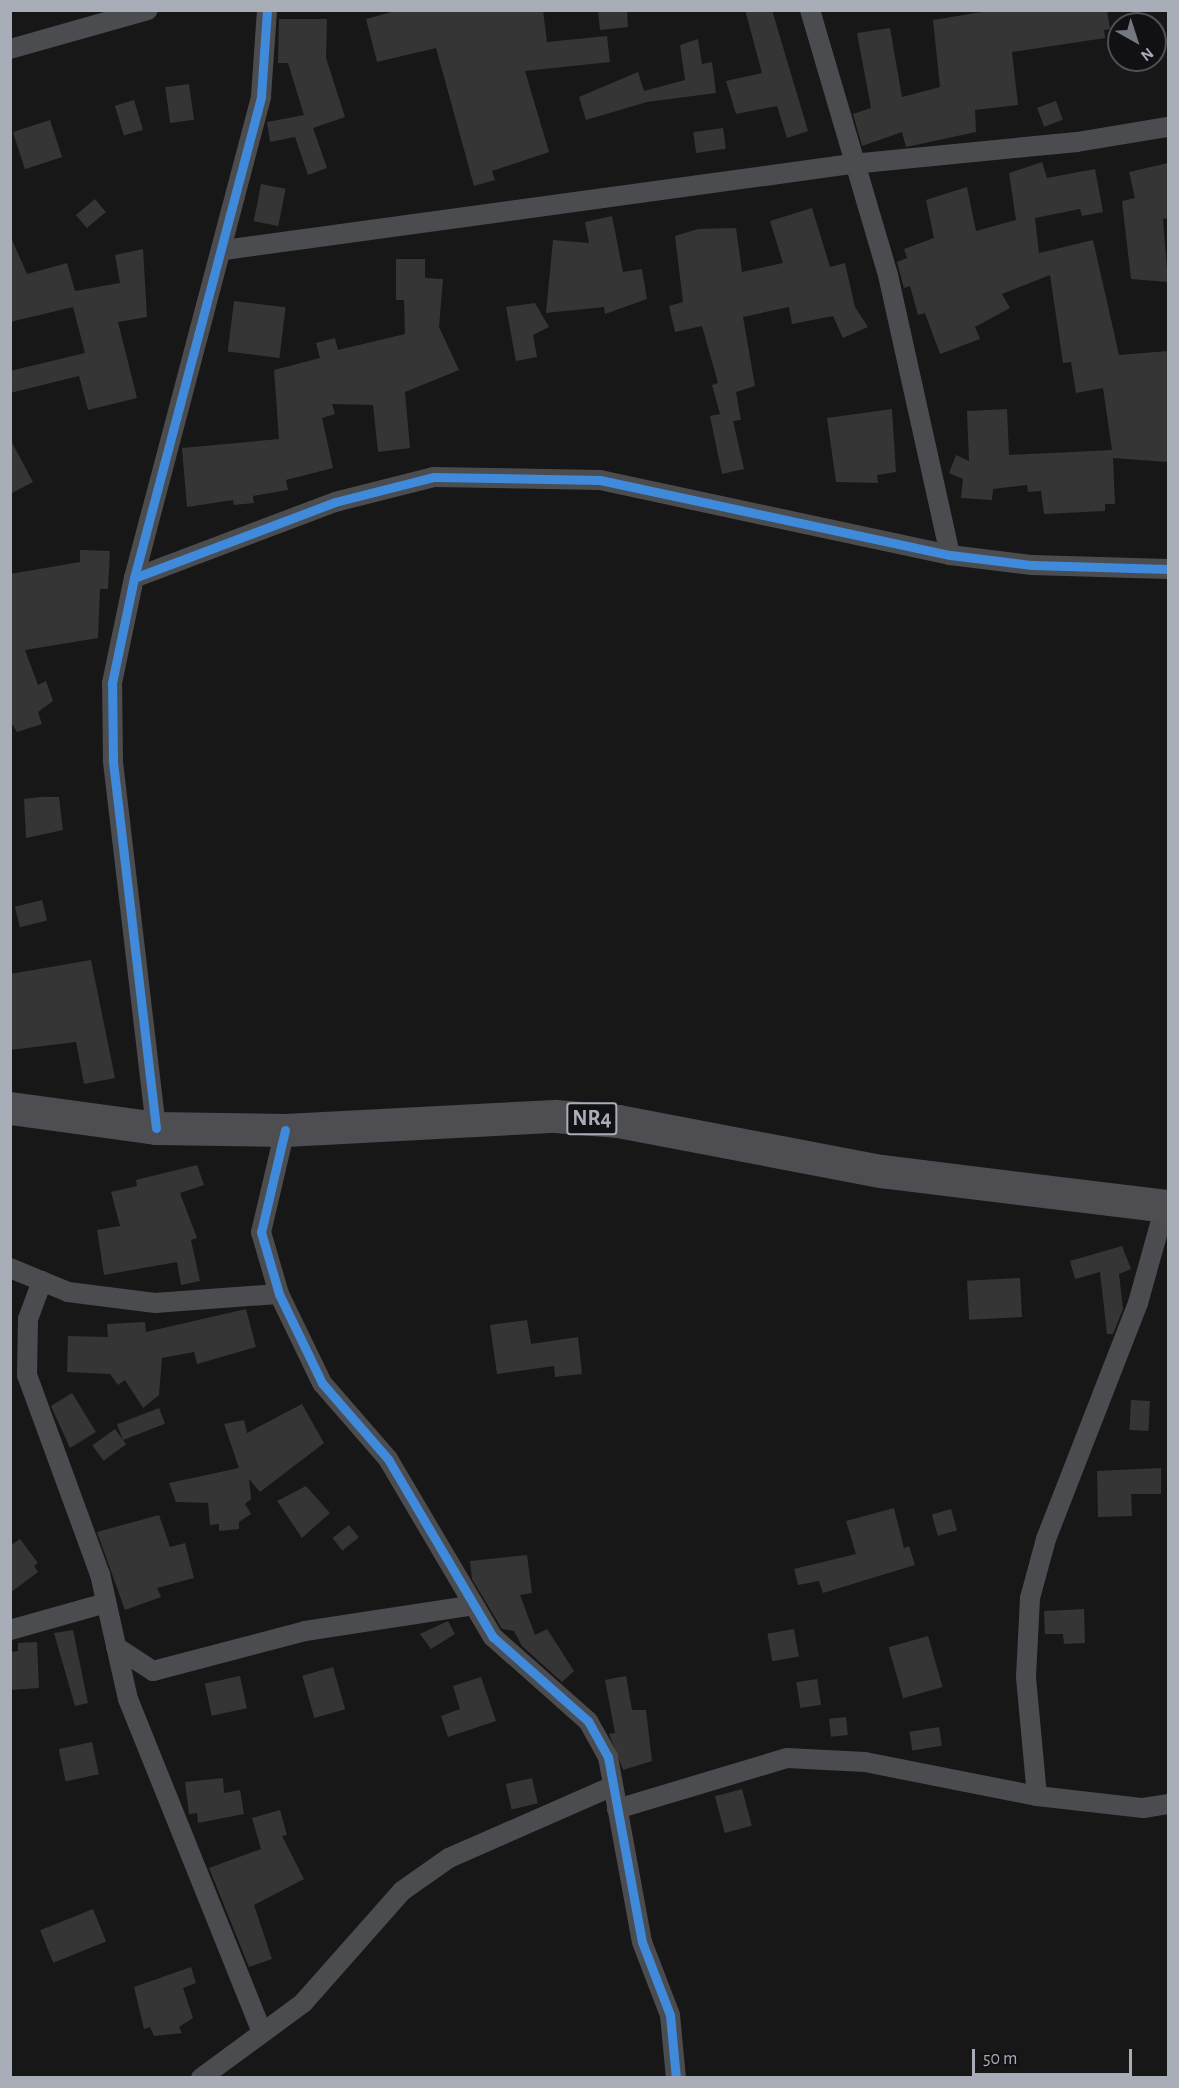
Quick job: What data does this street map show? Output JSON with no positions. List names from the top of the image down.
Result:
{
  "streets": {
    "highway": ["NR4"]
  },
  "scale_bar": "50 m",
  "north": "bottom right"
}
